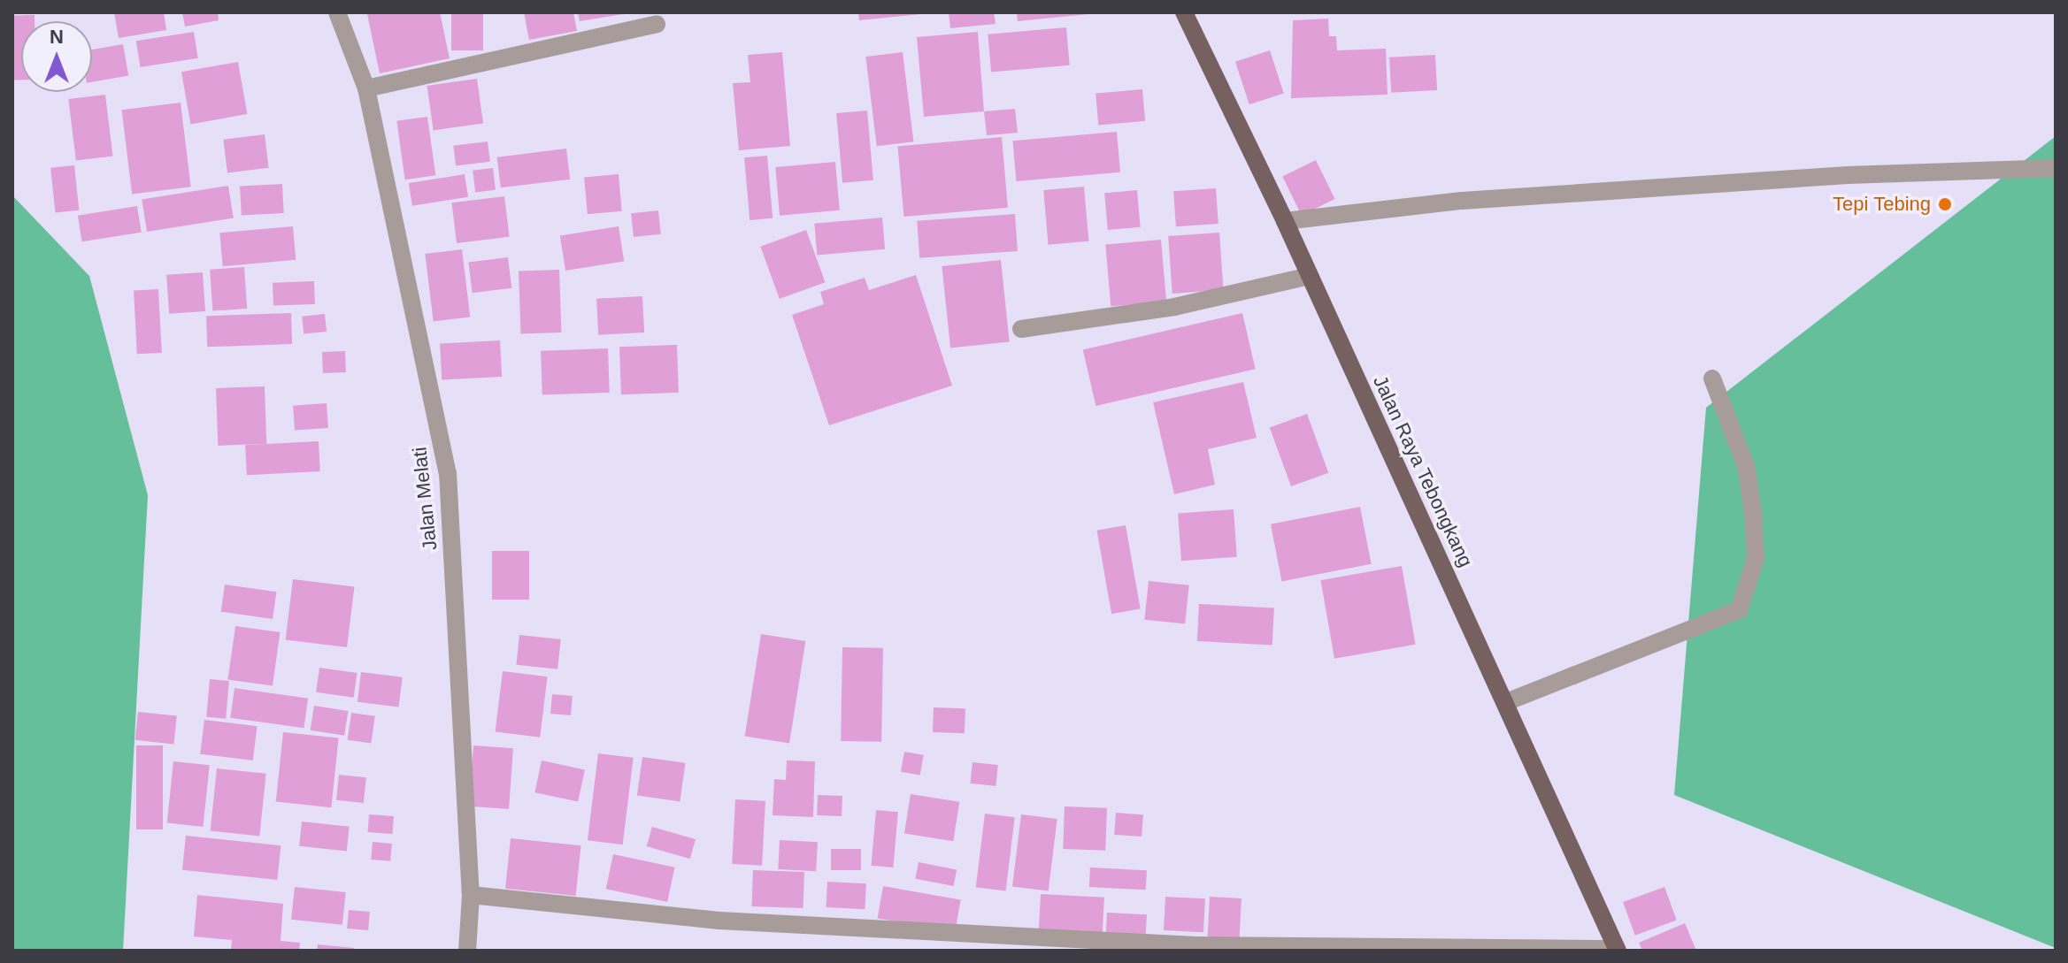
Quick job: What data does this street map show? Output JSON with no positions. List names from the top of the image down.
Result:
{
  "streets": {
    "main road": ["Jalan Raya Tebongkang"],
    "street": ["Jalan Melati"]
  },
  "places": ["Tepi Tebing"],
  "north": "top"
}
